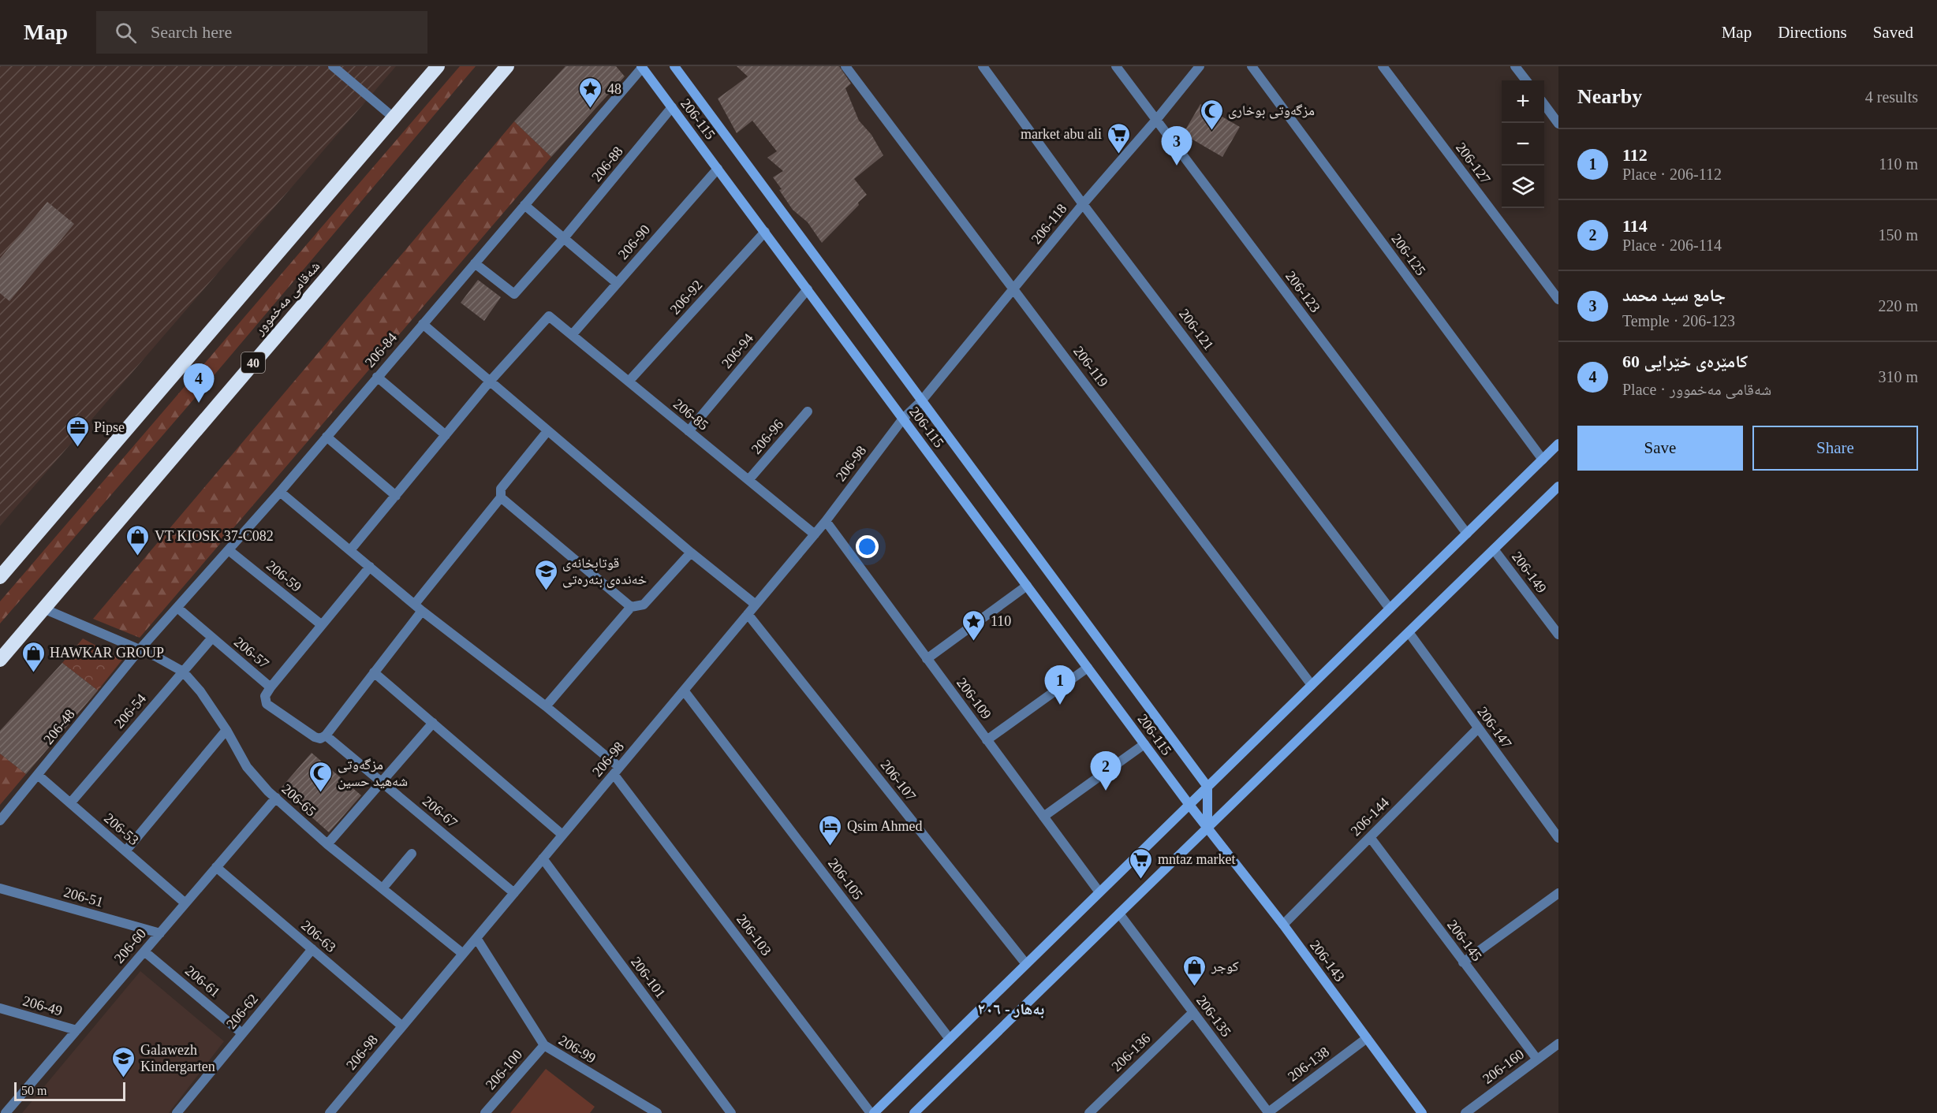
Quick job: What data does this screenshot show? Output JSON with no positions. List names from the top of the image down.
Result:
{
  "streets": {
    "highway": ["شەقامی مەخموور", "40"],
    "street": [
      "206-115",
      "206-127",
      "206-88",
      "206-118",
      "206-90",
      "206-125",
      "206-123",
      "206-92",
      "206-121",
      "206-84",
      "206-94",
      "206-119",
      "206-85",
      "206-96",
      "206-98",
      "206-149",
      "206-59",
      "206-57",
      "206-109",
      "206-54",
      "206-48",
      "206-147",
      "206-107",
      "206-65",
      "206-67",
      "206-144",
      "206-53",
      "206-105",
      "206-51",
      "206-103",
      "206-63",
      "206-145",
      "206-60",
      "206-143",
      "206-101",
      "206-61",
      "206-49",
      "206-62",
      "206-135",
      "206-99",
      "206-136",
      "206-138",
      "206-160",
      "206-100"
    ]
  },
  "crossings": [
    ["206-115", "206-88"],
    ["206-115", "206-118"],
    ["206-115", "206-90"],
    ["206-115", "206-92"],
    ["206-115", "206-84"],
    ["206-115", "206-94"],
    ["206-115", "206-98"],
    ["206-115", "206-143"],
    ["206-88", "206-84"],
    ["206-118", "206-123"],
    ["206-118", "206-121"],
    ["206-118", "206-119"],
    ["206-118", "206-98"],
    ["206-90", "206-85"],
    ["206-92", "206-85"],
    ["شەقامی مەخموور", "206-65"],
    ["206-84", "206-59"],
    ["206-84", "206-57"],
    ["206-84", "206-48"],
    ["206-84", "206-65"],
    ["206-84", "206-103"],
    ["206-94", "206-85"],
    ["206-85", "206-96"],
    ["206-85", "206-98"],
    ["206-98", "206-109"],
    ["206-98", "206-107"],
    ["206-98", "206-65"],
    ["206-98", "206-67"],
    ["206-98", "206-105"],
    ["206-98", "206-103"],
    ["206-98", "206-63"],
    ["206-98", "206-101"],
    ["206-98", "206-99"],
    ["206-57", "206-54"],
    ["206-57", "206-67"],
    ["206-54", "206-65"],
    ["206-54", "206-53"],
    ["206-48", "206-65"],
    ["206-48", "206-53"],
    ["206-147", "206-144"],
    ["206-65", "206-60"],
    ["206-144", "206-145"],
    ["206-144", "206-143"],
    ["206-53", "206-60"],
    ["206-51", "206-60"],
    ["206-63", "206-60"],
    ["206-63", "206-62"],
    ["206-145", "206-160"],
    ["206-60", "206-61"],
    ["206-60", "206-49"],
    ["206-143", "206-138"],
    ["206-61", "206-62"],
    ["206-135", "206-136"],
    ["206-135", "206-138"],
    ["206-99", "206-100"]
  ],
  "districts": ["بەهار - ٢٠٦"],
  "places": {
    "place": ["48", "110"],
    "mosque": ["مزگەوتی بوخاری", "مزگەوتی شەهید حسين"],
    "supermarket": ["market abu ali", "mntaz market"],
    "office": ["Pipse"],
    "shop": ["VT KIOSK 37-C082", "HAWKAR GROUP", "كوجر"],
    "school or university": ["قوتابخانەی خەندەی بنەرەتی", "Galawezh Kindergarten"],
    "hotel": ["Qsim Ahmed"]
  },
  "scale_bar": "50 m",
  "page": {
    "header": "Map",
    "search": "Search here",
    "nav": ["Map", "Directions", "Saved"],
    "heading": ["Nearby", "4 results"],
    "map_buttons": ["+", "−"],
    "pins": [
      "3",
      "4",
      "1",
      "2"
    ],
    "list": [
      {
        "mark": "1",
        "name": "112",
        "note": "Place · 206-112",
        "value": "110 m"
      },
      {
        "mark": "2",
        "name": "114",
        "note": "Place · 206-114",
        "value": "150 m"
      },
      {
        "mark": "3",
        "name": "جامع سيد محمد",
        "note": "Temple · 206-123",
        "value": "220 m"
      },
      {
        "mark": "4",
        "name": "کامێرەی خێرایی 60",
        "note": "Place · شەقامی مەخموور",
        "value": "310 m"
      }
    ],
    "buttons": ["Save", "Share"],
    "scale": "50 m"
  }
}
